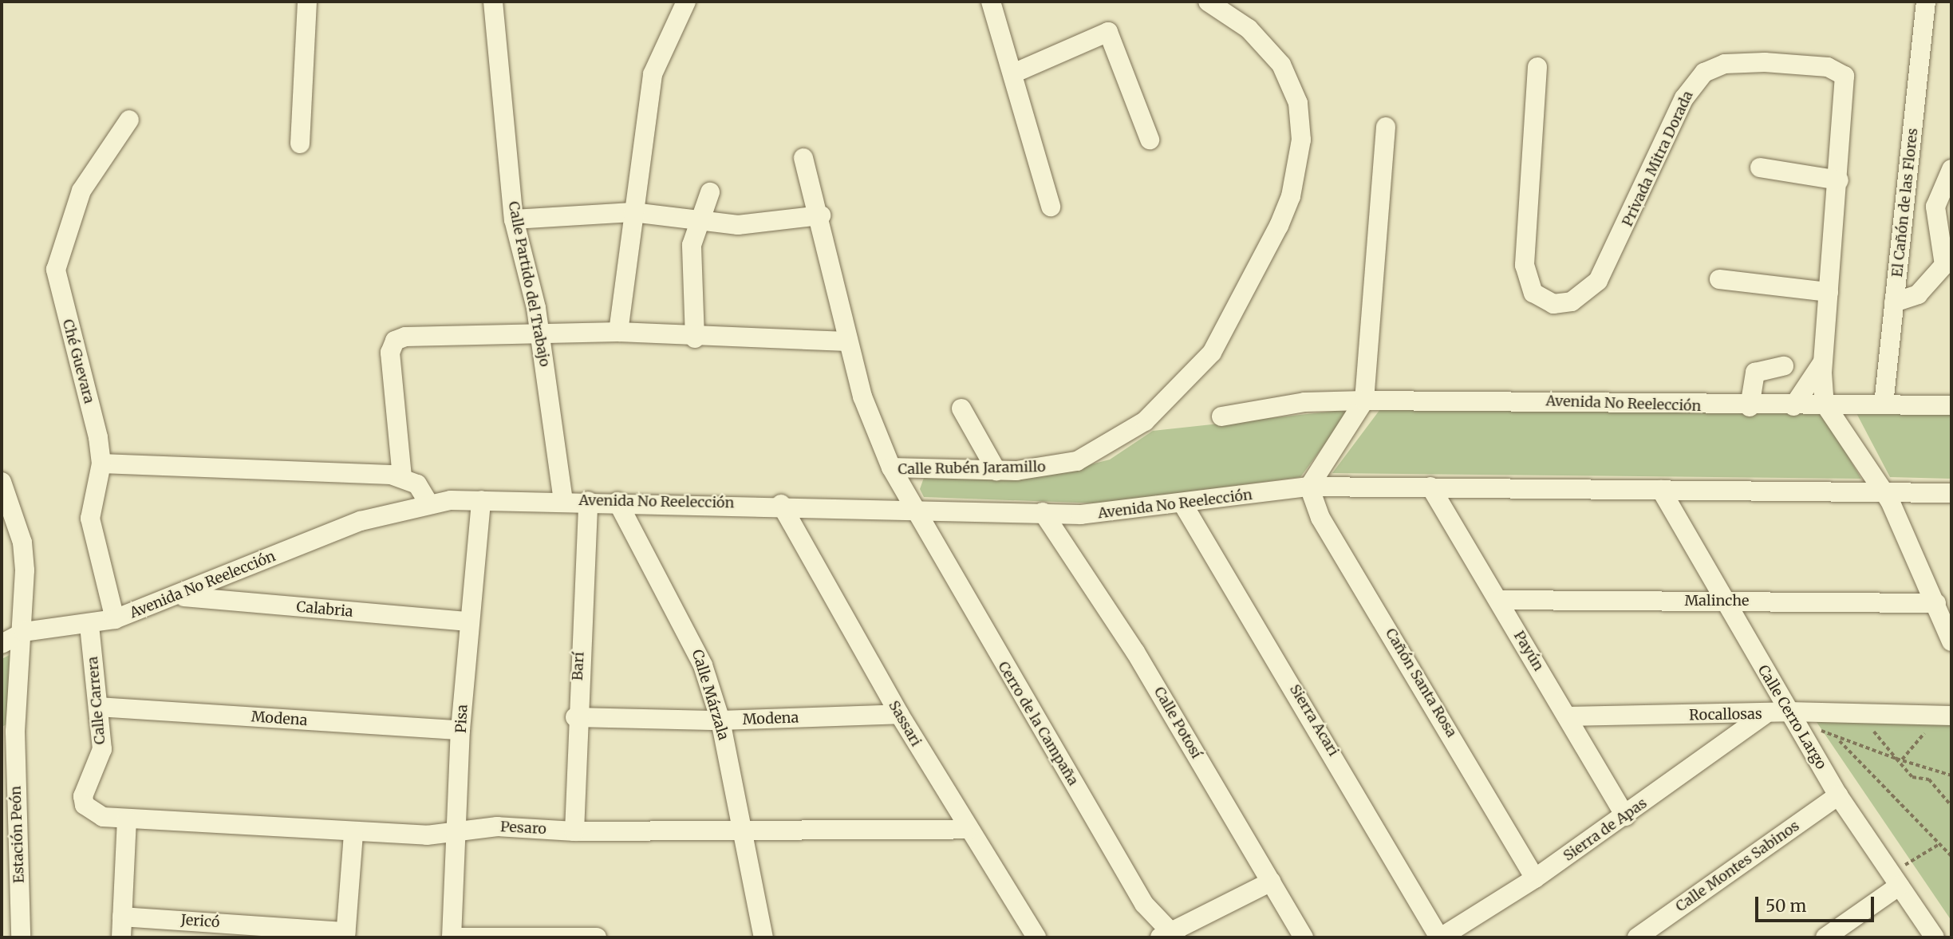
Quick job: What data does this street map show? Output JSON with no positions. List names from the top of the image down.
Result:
{
  "streets": {
    "street": [
      "Privada Mitra Dorada",
      "El Cañón de las Flores",
      "Calle Partido del Trabajo",
      "Ché Guevara",
      "Avenida No Reelección",
      "Calle Rubén Jaramillo",
      "Malinche",
      "Calabria",
      "Payún",
      "Barí",
      "Cañón Santa Rosa",
      "Calle Márzala",
      "Calle Carrera",
      "Rocallosas",
      "Calle Cerro Largo",
      "Modena",
      "Pisa",
      "Sierra Acari",
      "Calle Potosí",
      "Sassari",
      "Cerro de la Campaña",
      "Pesaro",
      "Sierra de Apas",
      "Estación Peón",
      "Calle Montes Sabinos",
      "Jericó"
    ]
  },
  "crossings": [
    ["Privada Mitra Dorada", "Avenida No Reelección"],
    ["El Cañón de las Flores", "Avenida No Reelección"],
    ["Calle Partido del Trabajo", "Avenida No Reelección"],
    ["Ché Guevara", "Avenida No Reelección"],
    ["Avenida No Reelección", "Calle Rubén Jaramillo"],
    ["Avenida No Reelección", "Calabria"],
    ["Avenida No Reelección", "Payún"],
    ["Avenida No Reelección", "Barí"],
    ["Avenida No Reelección", "Cañón Santa Rosa"],
    ["Avenida No Reelección", "Calle Márzala"],
    ["Avenida No Reelección", "Calle Carrera"],
    ["Avenida No Reelección", "Calle Cerro Largo"],
    ["Avenida No Reelección", "Pisa"],
    ["Avenida No Reelección", "Sierra Acari"],
    ["Avenida No Reelección", "Calle Potosí"],
    ["Avenida No Reelección", "Sassari"],
    ["Avenida No Reelección", "Cerro de la Campaña"],
    ["Calle Rubén Jaramillo", "Cerro de la Campaña"],
    ["Malinche", "Payún"],
    ["Malinche", "Calle Cerro Largo"],
    ["Calabria", "Pisa"],
    ["Payún", "Rocallosas"],
    ["Payún", "Sierra de Apas"],
    ["Barí", "Modena"],
    ["Barí", "Pesaro"],
    ["Cañón Santa Rosa", "Sierra de Apas"],
    ["Calle Márzala", "Modena"],
    ["Calle Márzala", "Pesaro"],
    ["Calle Carrera", "Modena"],
    ["Calle Carrera", "Pesaro"],
    ["Rocallosas", "Calle Cerro Largo"],
    ["Rocallosas", "Sierra de Apas"],
    ["Calle Cerro Largo", "Calle Montes Sabinos"],
    ["Modena", "Pisa"],
    ["Modena", "Sassari"],
    ["Pisa", "Pesaro"],
    ["Sierra Acari", "Sierra de Apas"],
    ["Sassari", "Pesaro"]
  ],
  "scale_bar": "50 m"
}
